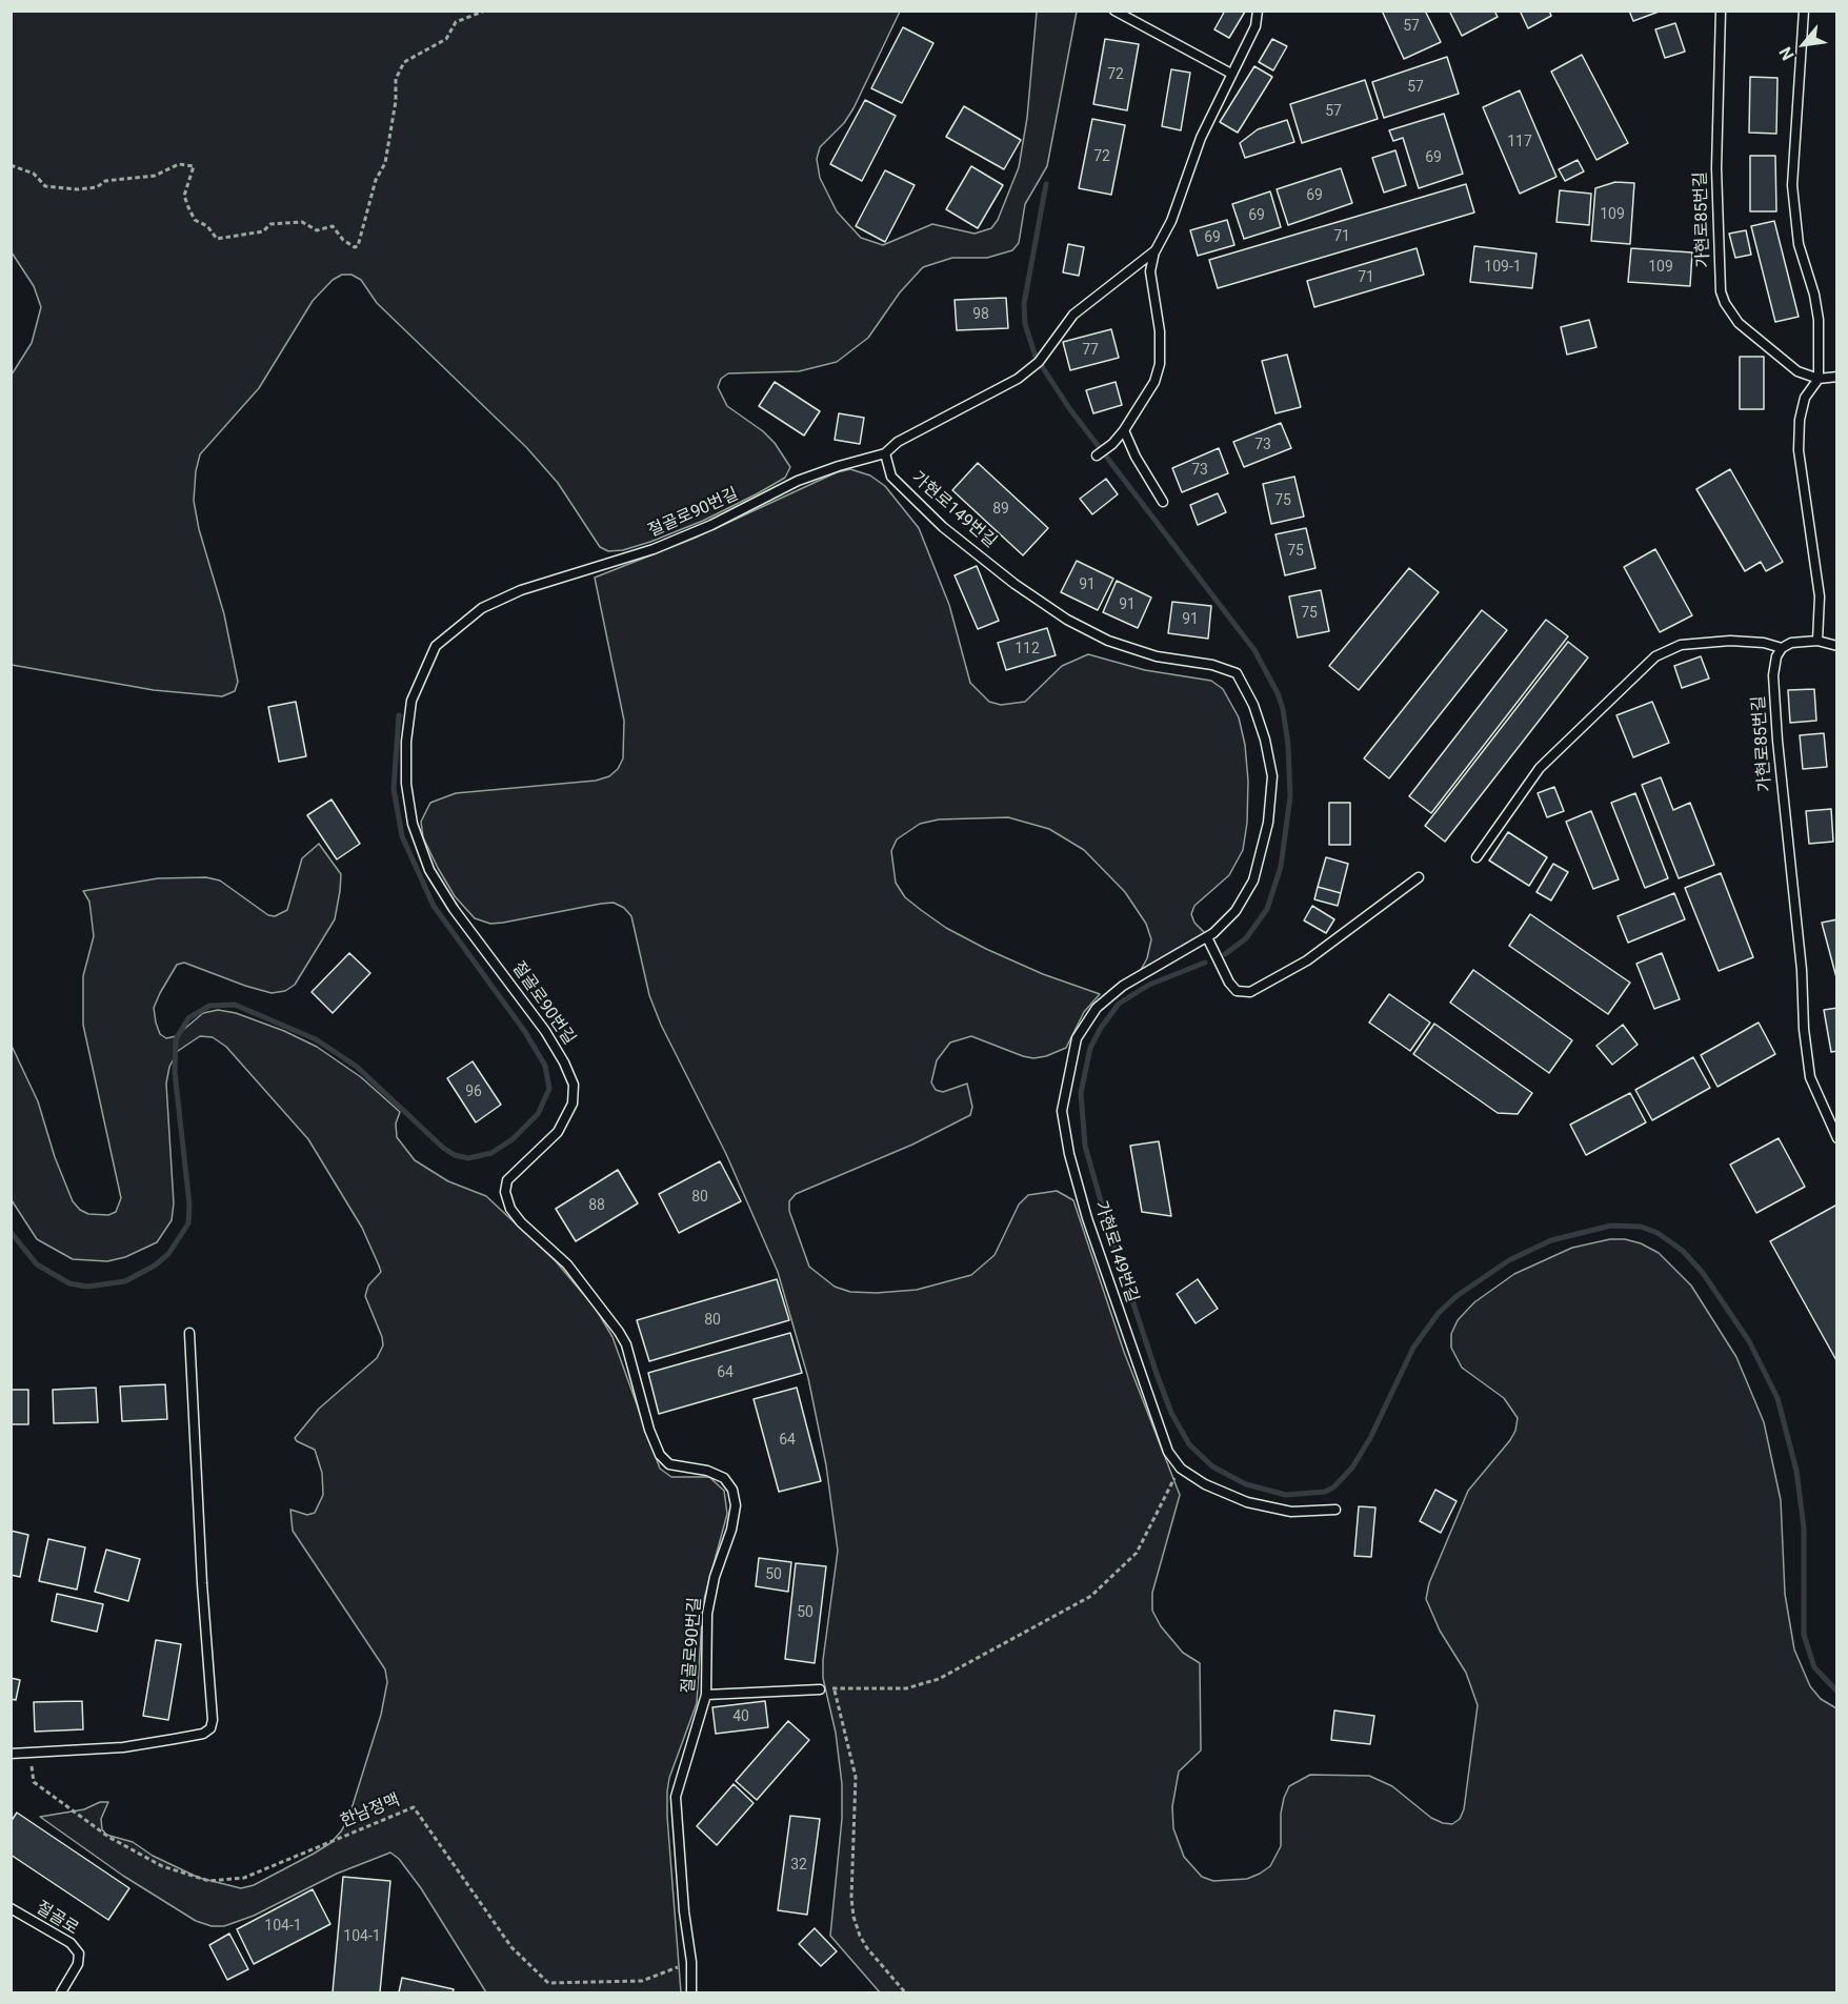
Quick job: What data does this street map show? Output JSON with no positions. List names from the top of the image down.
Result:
{
  "streets": {
    "lane": [
      "가현로85번길",
      "가현로149번길",
      "절골로90번길",
      "절골로"
    ],
    "path": ["한남정맥"]
  },
  "crossings": [
    ["가현로149번길", "절골로90번길"],
    ["절골로90번길", "한남정맥"]
  ],
  "house_numbers": [
    "57",
    "72",
    "57",
    "57",
    "117",
    "72",
    "69",
    "69",
    "109",
    "69",
    "71",
    "69",
    "109-1",
    "109",
    "71",
    "98",
    "77",
    "73",
    "73",
    "75",
    "89",
    "75",
    "91",
    "91",
    "75",
    "91",
    "112",
    "96",
    "80",
    "88",
    "80",
    "64",
    "64",
    "50",
    "50",
    "40",
    "32",
    "104-1",
    "104-1"
  ],
  "north": "bottom left"
}
